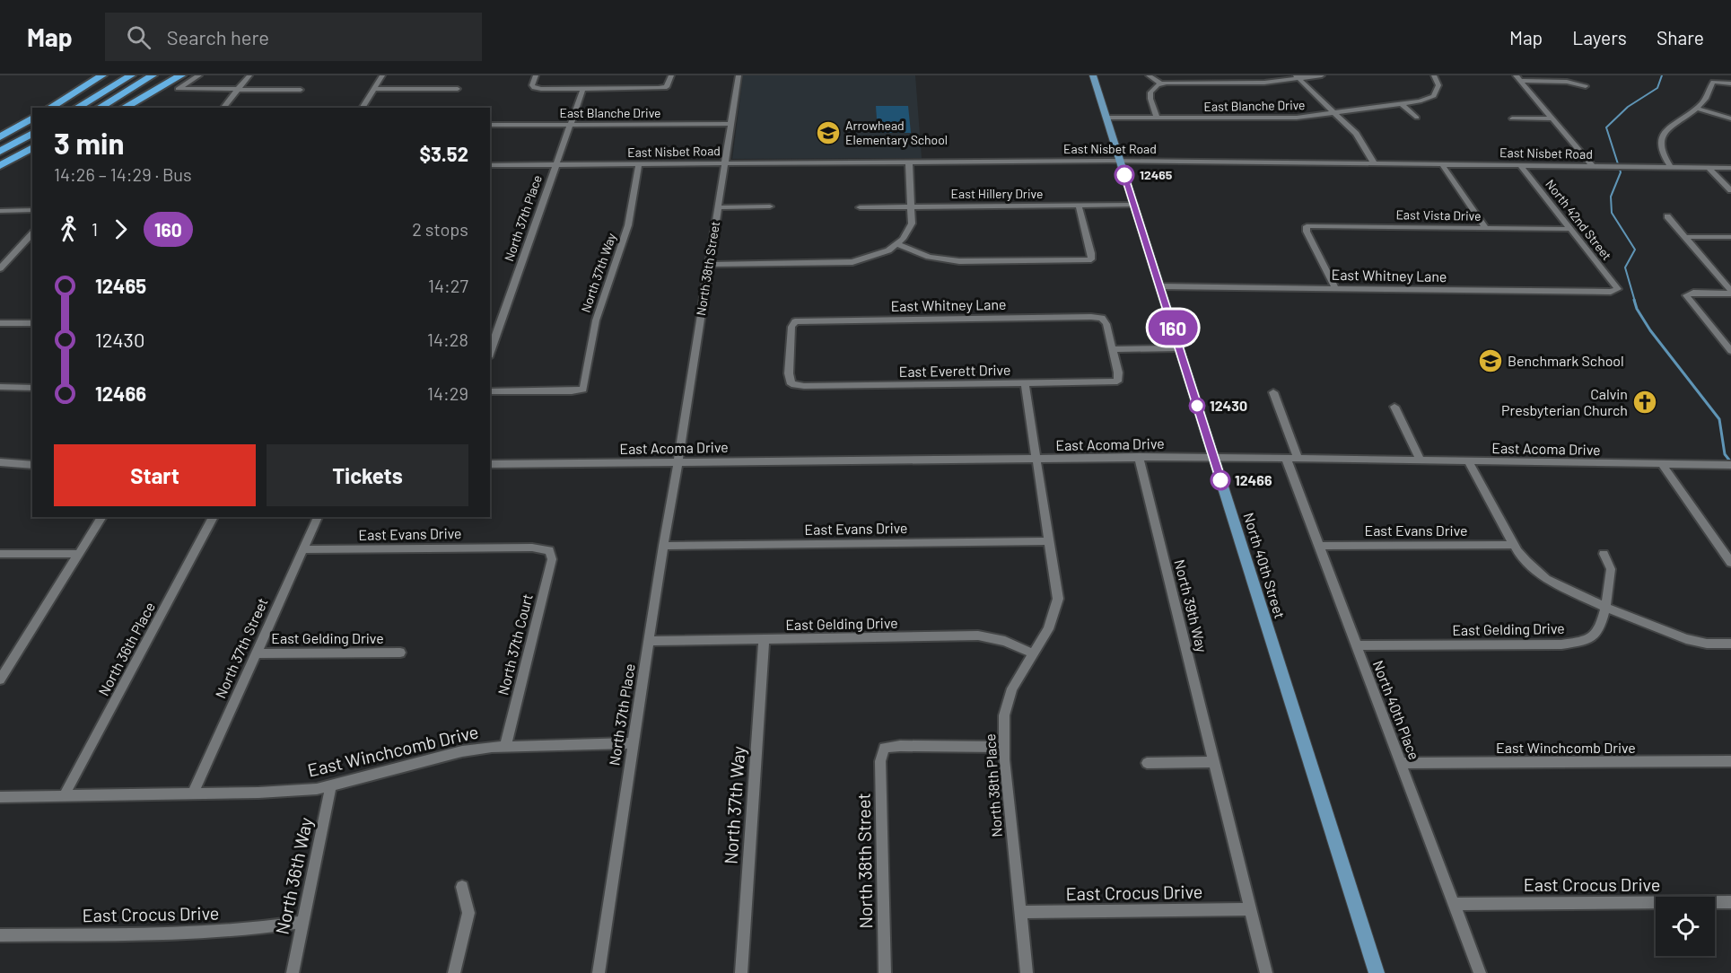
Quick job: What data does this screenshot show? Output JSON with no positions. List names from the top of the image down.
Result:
{
  "streets": {
    "main road": ["North 40th Street"],
    "street": [
      "East Blanche Drive",
      "East Nisbet Road",
      "East Hillery Drive",
      "East Vista Drive",
      "North 37th Place",
      "North 42nd Street",
      "North 38th Street",
      "North 37th Way",
      "East Whitney Lane",
      "East Everett Drive",
      "East Acoma Drive",
      "East Evans Drive",
      "North 39th Way",
      "East Gelding Drive",
      "North 37th Court",
      "North 37th Street",
      "North 36th Place",
      "North 40th Place",
      "East Winchcomb Drive",
      "North 38th Place",
      "North 36th Way",
      "East Crocus Drive"
    ]
  },
  "crossings": [
    ["East Blanche Drive", "North 37th Place"],
    ["East Blanche Drive", "North 38th Street"],
    ["East Blanche Drive", "North 40th Street"],
    ["East Nisbet Road", "North 37th Place"],
    ["East Nisbet Road", "North 42nd Street"],
    ["East Nisbet Road", "North 38th Street"],
    ["East Nisbet Road", "North 37th Way"],
    ["East Nisbet Road", "North 40th Street"],
    ["East Hillery Drive", "North 40th Street"],
    ["East Vista Drive", "North 42nd Street"],
    ["East Vista Drive", "East Whitney Lane"],
    ["North 37th Place", "North 38th Street"],
    ["North 37th Place", "East Acoma Drive"],
    ["North 37th Place", "East Evans Drive"],
    ["North 37th Place", "East Gelding Drive"],
    ["North 37th Place", "East Winchcomb Drive"],
    ["North 42nd Street", "East Whitney Lane"],
    ["North 38th Street", "East Acoma Drive"],
    ["North 38th Street", "North 38th Place"],
    ["North 37th Way", "East Gelding Drive"],
    ["East Whitney Lane", "East Everett Drive"],
    ["East Whitney Lane", "North 40th Street"],
    ["East Everett Drive", "North 38th Place"],
    ["East Acoma Drive", "North 40th Street"],
    ["East Acoma Drive", "North 39th Way"],
    ["East Acoma Drive", "North 40th Place"],
    ["East Acoma Drive", "North 38th Place"],
    ["East Evans Drive", "North 37th Court"],
    ["East Evans Drive", "North 37th Street"],
    ["East Evans Drive", "North 40th Place"],
    ["East Evans Drive", "North 38th Place"],
    ["North 39th Way", "East Crocus Drive"],
    ["East Gelding Drive", "North 37th Street"],
    ["East Gelding Drive", "North 40th Place"],
    ["East Gelding Drive", "North 38th Place"],
    ["North 37th Court", "East Winchcomb Drive"],
    ["North 37th Street", "East Winchcomb Drive"],
    ["North 36th Place", "East Winchcomb Drive"],
    ["North 40th Place", "East Winchcomb Drive"],
    ["North 40th Place", "East Crocus Drive"],
    ["East Winchcomb Drive", "North 36th Way"],
    ["North 38th Place", "East Crocus Drive"],
    ["North 36th Way", "East Crocus Drive"]
  ],
  "places": {
    "school or university": ["Arrowhead Elementary School", "Benchmark School"],
    "other": ["12465", "12430", "12466"],
    "church": ["Calvin Presbyterian Church"]
  },
  "lines": ["bus line 160"],
  "page": {
    "header": "Map",
    "search": "Search here",
    "nav": ["Map", "Layers", "Share"],
    "on_map": "160",
    "heading": ["3 min", "14:26 – 14:29 · Bus", "$3.52"],
    "legs": ["1", "160", "2 stops"],
    "list": [
      {
        "name": "12465",
        "value": "14:27"
      },
      {
        "name": "12430",
        "value": "14:28"
      },
      {
        "name": "12466",
        "value": "14:29"
      }
    ],
    "buttons": ["Start", "Tickets"]
  }
}
